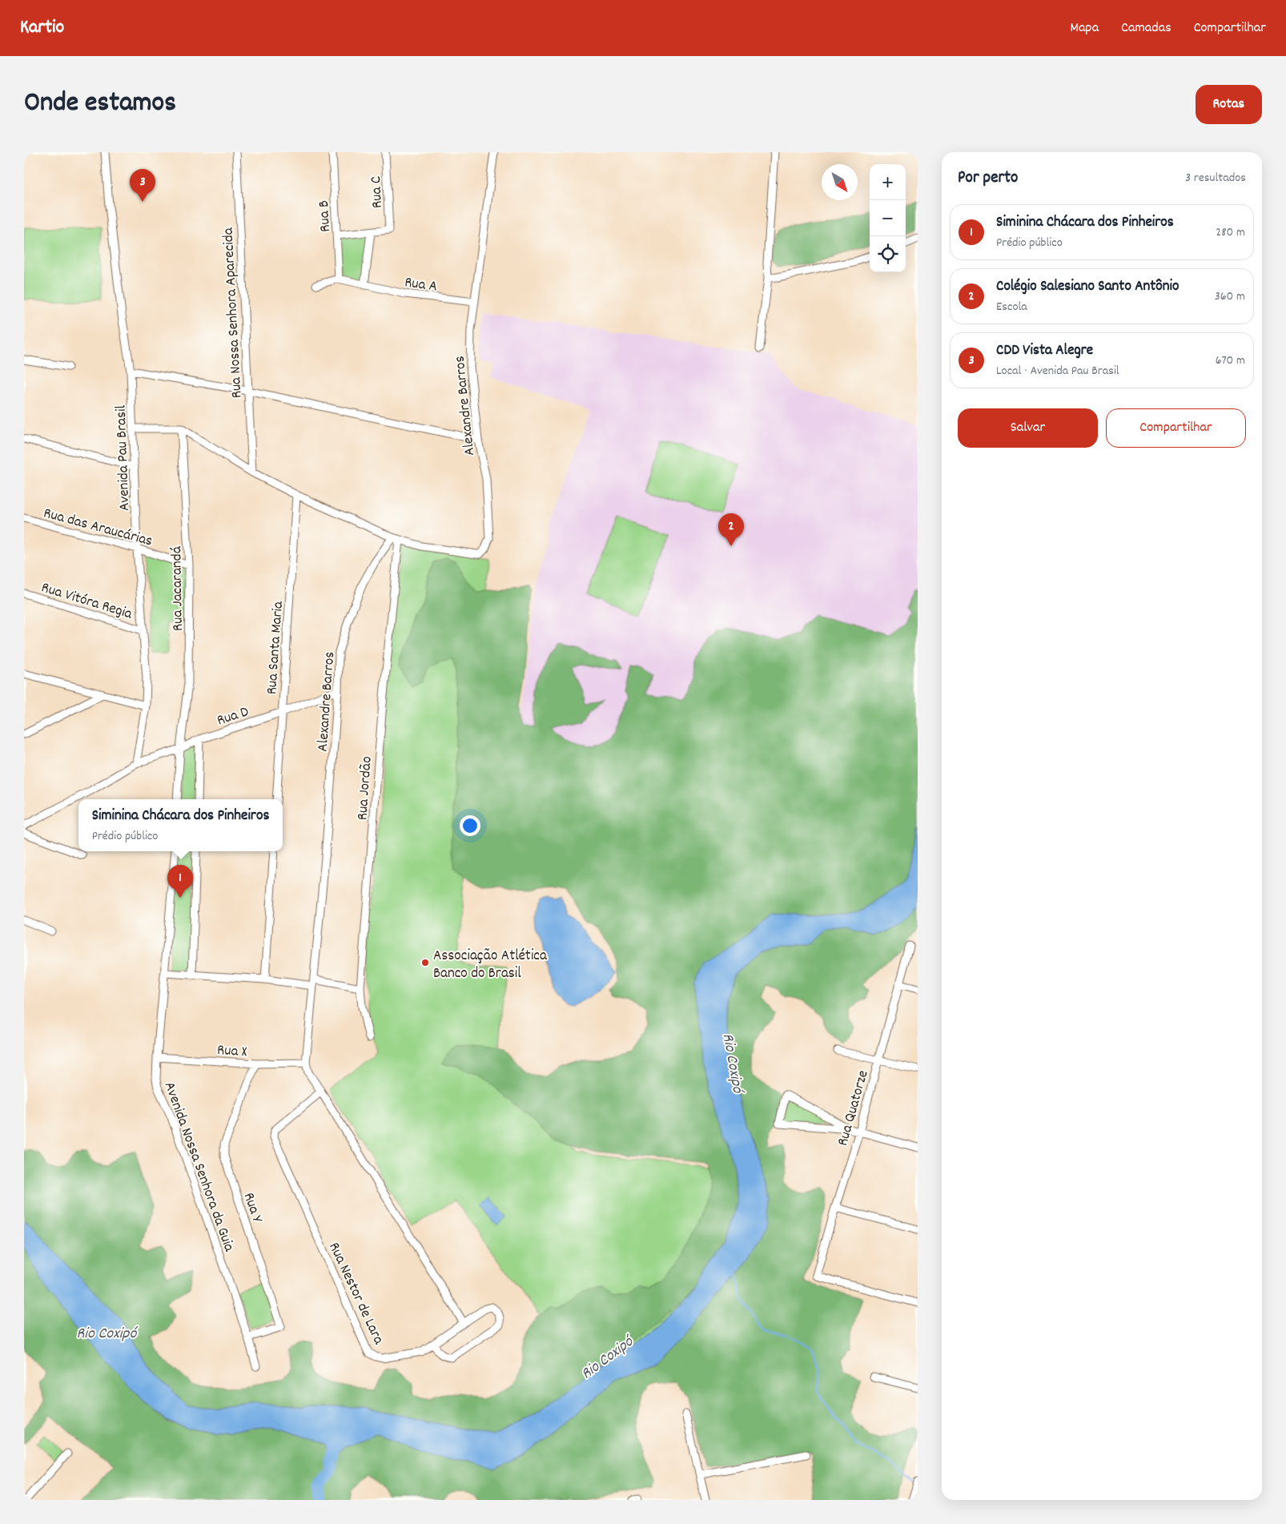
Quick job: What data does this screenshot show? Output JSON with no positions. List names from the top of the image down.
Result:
{
  "streets": {
    "street": [
      "Rua C",
      "Rua B",
      "Rua A",
      "Rua Nossa Senhora Aparecida",
      "Alexandre Barros",
      "Avenida Pau Brasil",
      "Rua das Araucárias",
      "Rua Jacarandá",
      "Rua Vitóra Regia",
      "Rua Santa Maria",
      "Rua D",
      "Rua Jordão",
      "Rua X",
      "Rua Quatorze",
      "Avenida Nossa Senhora da Guia",
      "Rua Y",
      "Rua Nestor de Lara"
    ]
  },
  "crossings": [
    ["Rua B", "Rua A"],
    ["Rua A", "Alexandre Barros"],
    ["Alexandre Barros", "Rua D"],
    ["Alexandre Barros", "Rua Jordão"],
    ["Alexandre Barros", "Rua X"],
    ["Avenida Pau Brasil", "Rua das Araucárias"],
    ["Avenida Pau Brasil", "Rua Vitóra Regia"],
    ["Avenida Pau Brasil", "Rua D"],
    ["Rua das Araucárias", "Rua Jacarandá"],
    ["Rua Jacarandá", "Rua D"],
    ["Rua Santa Maria", "Rua D"],
    ["Rua X", "Avenida Nossa Senhora da Guia"],
    ["Rua X", "Rua Y"],
    ["Avenida Nossa Senhora da Guia", "Rua Y"]
  ],
  "water": ["Rio Coxipó"],
  "places": ["Associação Atlética Banco do Brasil"],
  "north": "bottom right",
  "page": {
    "header": "Kartio",
    "nav": ["Mapa", "Camadas", "Compartilhar"],
    "title": "Onde estamos",
    "buttons": [
      "Rotas",
      ["Salvar", "Compartilhar"]
    ],
    "heading": ["Por perto", "3 resultados"],
    "map_buttons": ["+", "−"],
    "pins": ["3", "2", "1"],
    "list": [
      {
        "mark": "1",
        "name": "Siminina Chácara dos Pinheiros",
        "note": "Prédio público",
        "value": "280 m"
      },
      {
        "mark": "2",
        "name": "Colégio Salesiano Santo Antônio",
        "note": "Escola",
        "value": "360 m"
      },
      {
        "mark": "3",
        "name": "CDD Vista Alegre",
        "note": "Local · Avenida Pau Brasil",
        "value": "670 m"
      }
    ],
    "popup": ["Siminina Chácara dos Pinheiros", "Prédio público"]
  }
}
